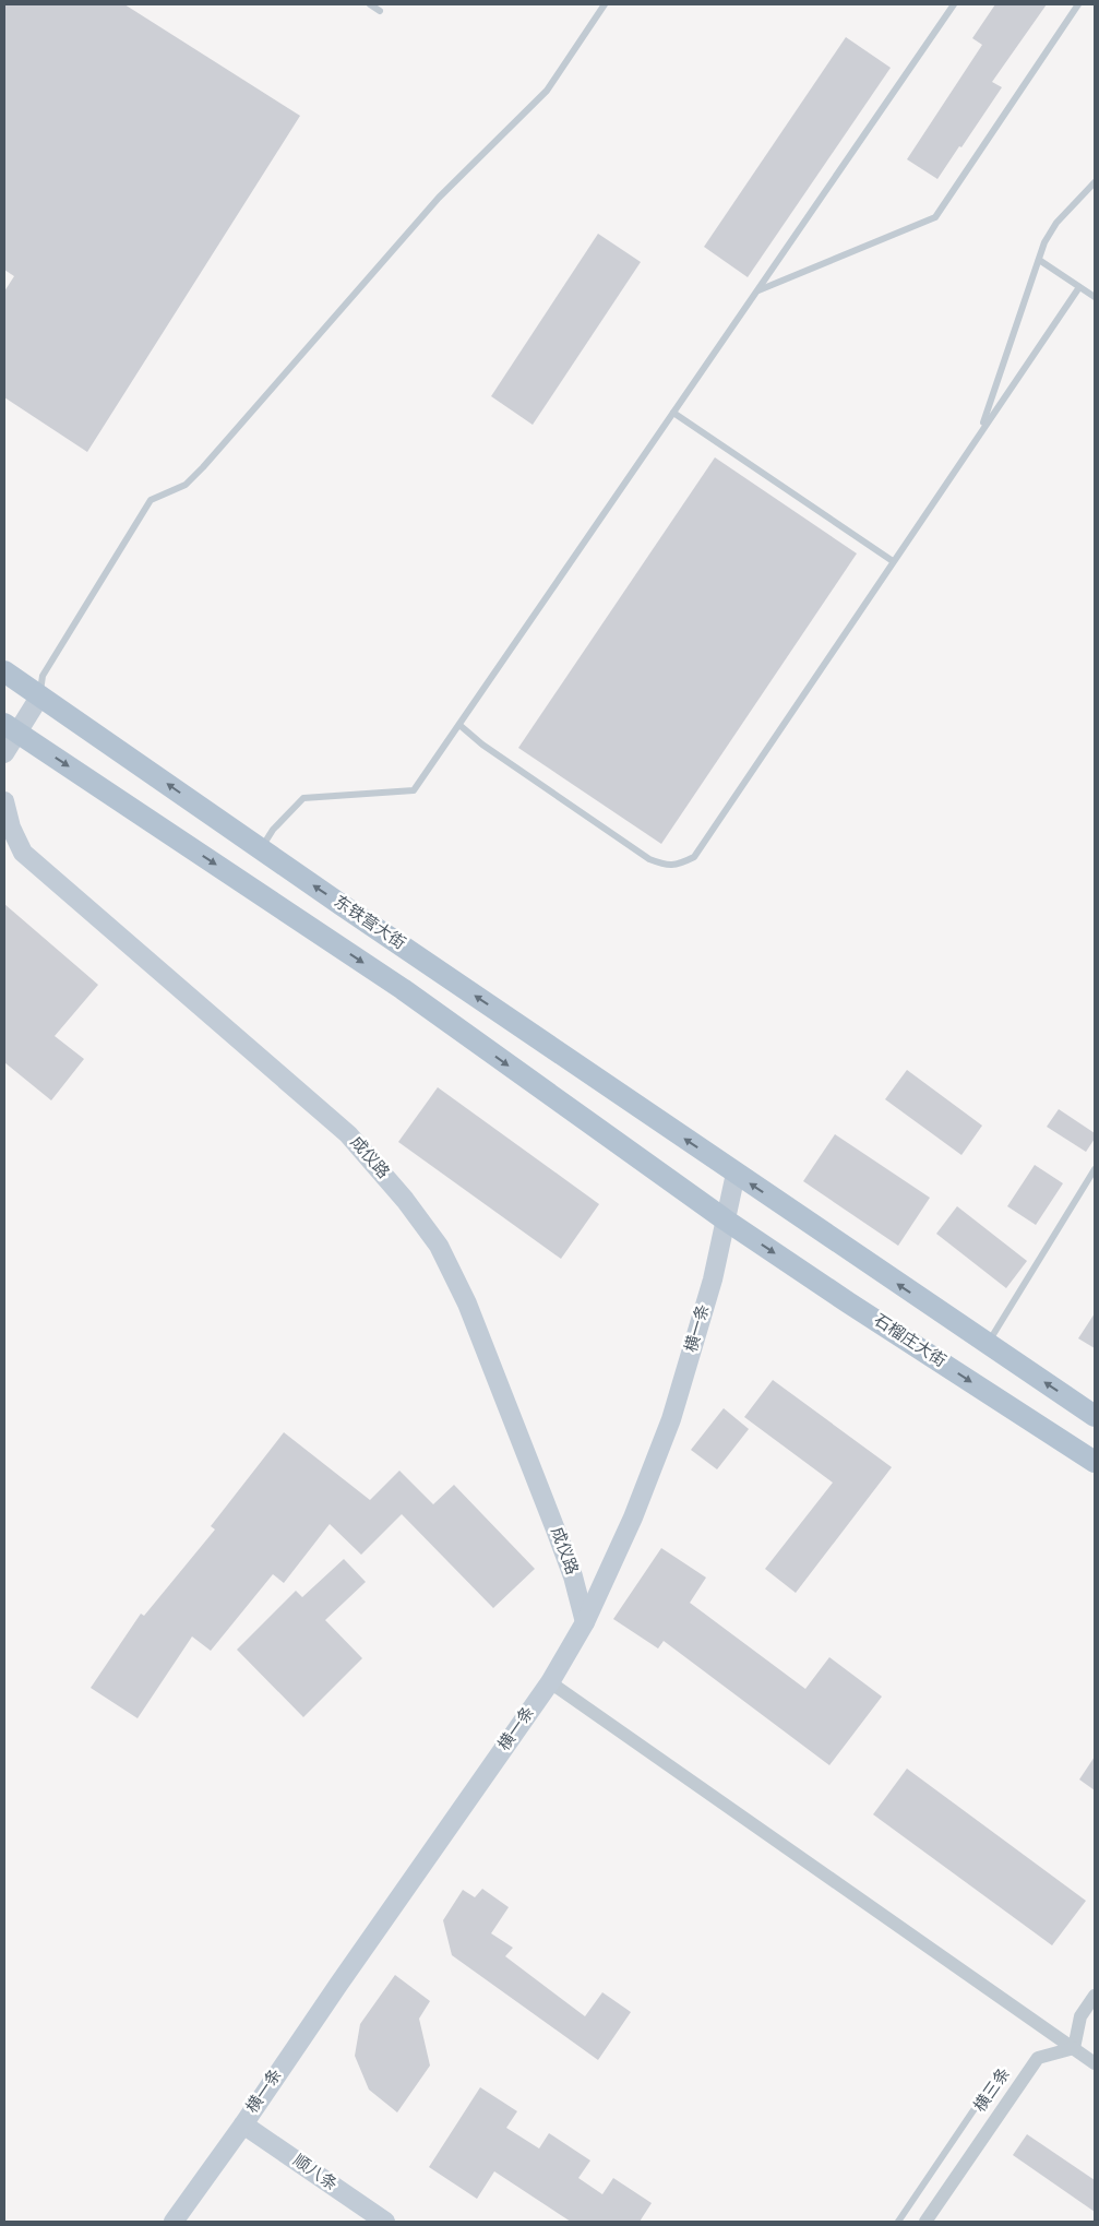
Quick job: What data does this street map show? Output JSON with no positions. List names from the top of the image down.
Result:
{
  "streets": {
    "main road": ["东铁营大街", "石榴庄大街"],
    "street": [
      "成仪路",
      "横一条",
      "横三条",
      "顺八条"
    ]
  },
  "crossings": [
    ["东铁营大街", "横一条"],
    ["成仪路", "横一条"],
    ["横一条", "石榴庄大街"],
    ["横一条", "顺八条"]
  ]
}
